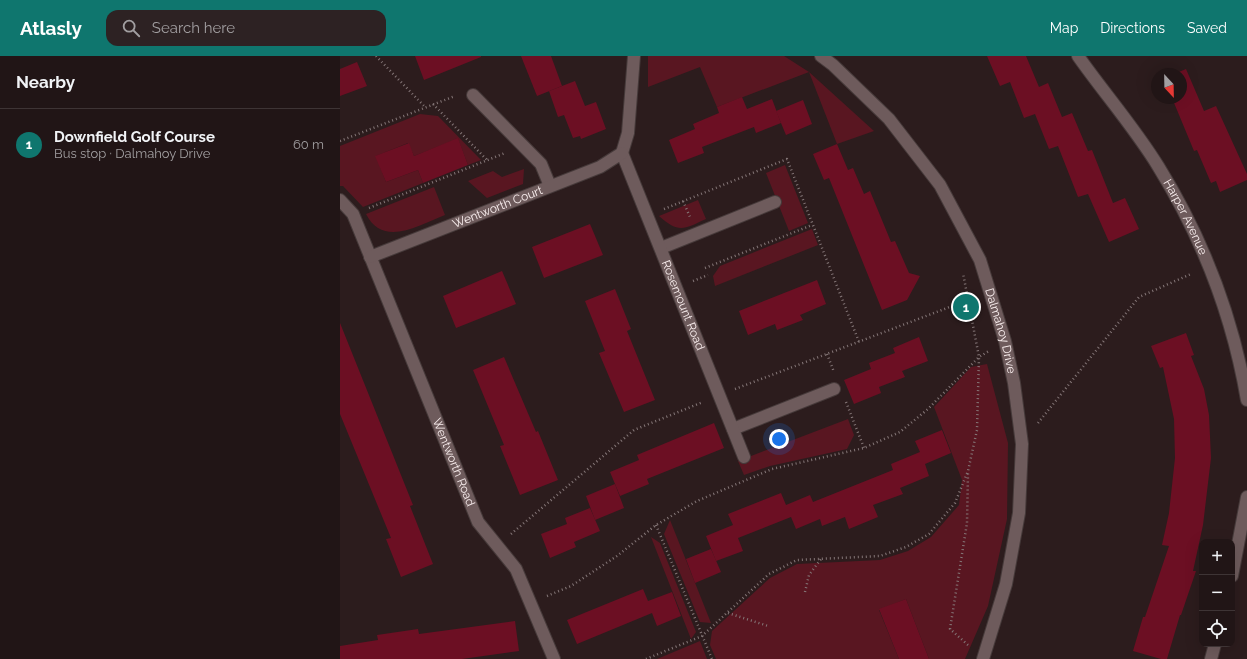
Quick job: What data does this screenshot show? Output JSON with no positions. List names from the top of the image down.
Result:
{
  "streets": {
    "street": [
      "Wentworth Court",
      "Harper Avenue",
      "Rosemount Road",
      "Dalmahoy Drive",
      "Wentworth Road"
    ]
  },
  "crossings": [
    ["Wentworth Court", "Rosemount Road"],
    ["Wentworth Court", "Wentworth Road"]
  ],
  "north": "bottom",
  "page": {
    "header": "Atlasly",
    "search": "Search here",
    "nav": ["Map", "Directions", "Saved"],
    "heading": "Nearby",
    "list": [
      {
        "mark": "1",
        "name": "Downfield Golf Course",
        "note": "Bus stop · Dalmahoy Drive",
        "value": "60 m"
      }
    ],
    "pins": "1",
    "map_buttons": ["+", "−"]
  }
}
